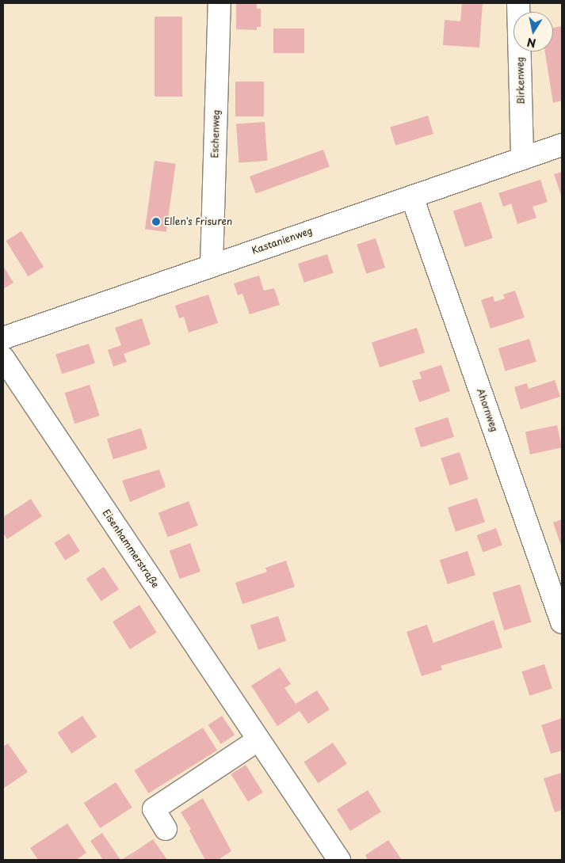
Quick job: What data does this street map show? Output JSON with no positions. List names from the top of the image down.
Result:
{
  "streets": {
    "street": [
      "Birkenweg",
      "Eschenweg",
      "Kastanienweg",
      "Ahornweg",
      "Eisenhammerstraße"
    ]
  },
  "crossings": [
    ["Birkenweg", "Kastanienweg"],
    ["Eschenweg", "Kastanienweg"],
    ["Kastanienweg", "Ahornweg"]
  ],
  "places": ["Ellen's Frisuren"],
  "north": "bottom"
}
